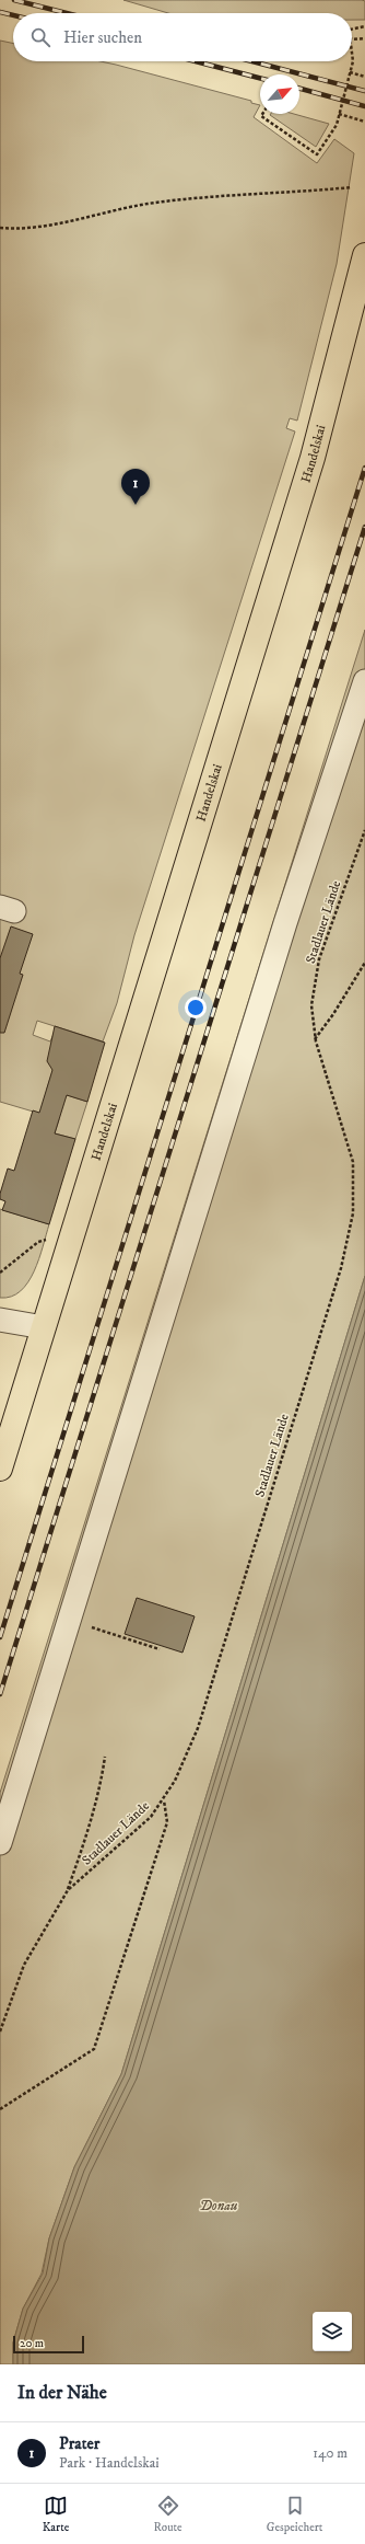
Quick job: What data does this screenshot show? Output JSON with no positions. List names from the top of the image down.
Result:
{
  "streets": {
    "main road": ["Handelskai"],
    "path": ["Stadlauer Lände"]
  },
  "water": ["Donau"],
  "scale_bar": "20 m",
  "north": "top right",
  "page": {
    "search": "Hier suchen",
    "pins": "1",
    "scale": "20 m",
    "heading": "In der Nähe",
    "list": [
      {
        "mark": "1",
        "name": "Prater",
        "note": "Park · Handelskai",
        "value": "140 m"
      }
    ],
    "nav": ["Karte", "Route", "Gespeichert"]
  }
}
